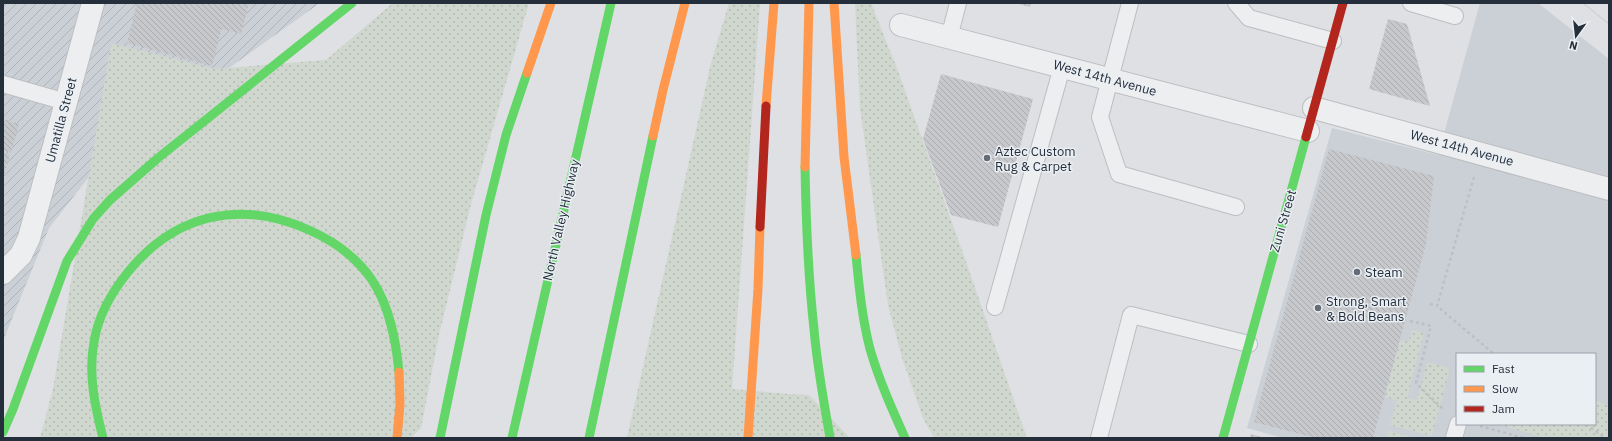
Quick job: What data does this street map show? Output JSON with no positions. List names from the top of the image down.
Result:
{
  "streets": {
    "main road": ["North Valley Highway", "Zuni Street"],
    "street": ["West 14th Avenue", "Umatilla Street"]
  },
  "crossings": [
    ["West 14th Avenue", "Zuni Street"]
  ],
  "places": ["Aztec Custom Rug & Carpet", "Steam", "Strong, Smart & Bold Beans"],
  "legend": ["Fast", "Slow", "Jam"],
  "north": "bottom"
}
